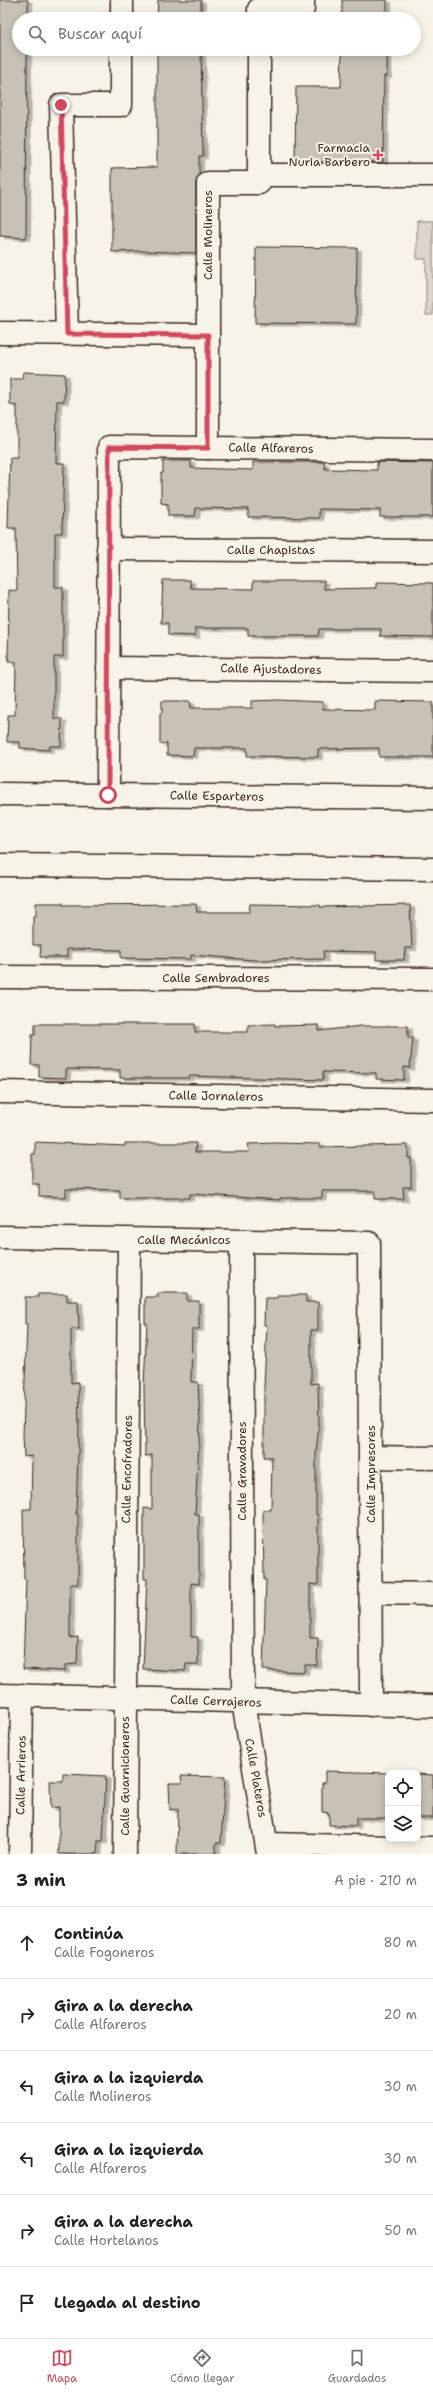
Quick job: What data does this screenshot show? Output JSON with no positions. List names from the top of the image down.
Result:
{
  "streets": {
    "street": [
      "Calle Molineros",
      "Calle Alfareros",
      "Calle Chapistas",
      "Calle Ajustadores",
      "Calle Esparteros",
      "Calle Sembradores",
      "Calle Jornaleros",
      "Calle Mecánicos",
      "Calle Encofradores",
      "Calle Gravadores",
      "Calle Impresores",
      "Calle Cerrajeros",
      "Calle Arrieros",
      "Calle Guarnicioneros",
      "Calle Plateros"
    ]
  },
  "crossings": [
    ["Calle Molineros", "Calle Alfareros"],
    ["Calle Alfareros", "Calle Chapistas"],
    ["Calle Mecánicos", "Calle Encofradores"],
    ["Calle Mecánicos", "Calle Gravadores"],
    ["Calle Mecánicos", "Calle Impresores"],
    ["Calle Encofradores", "Calle Cerrajeros"],
    ["Calle Encofradores", "Calle Guarnicioneros"],
    ["Calle Gravadores", "Calle Cerrajeros"],
    ["Calle Gravadores", "Calle Plateros"],
    ["Calle Impresores", "Calle Cerrajeros"],
    ["Calle Cerrajeros", "Calle Arrieros"],
    ["Calle Cerrajeros", "Calle Guarnicioneros"],
    ["Calle Cerrajeros", "Calle Plateros"]
  ],
  "places": {
    "health": ["Farmacia Nuria Barbero"]
  },
  "page": {
    "search": "Buscar aquí",
    "heading": ["3 min", "A pie · 210 m"],
    "list": [
      ["Continúa", "Calle Fogoneros", "80 m"],
      ["Gira a la derecha", "Calle Alfareros", "20 m"],
      ["Gira a la izquierda", "Calle Molineros", "30 m"],
      ["Gira a la izquierda", "Calle Alfareros", "30 m"],
      ["Gira a la derecha", "Calle Hortelanos", "50 m"],
      "Llegada al destino"
    ],
    "nav": ["Mapa", "Cómo llegar", "Guardados"]
  }
}
